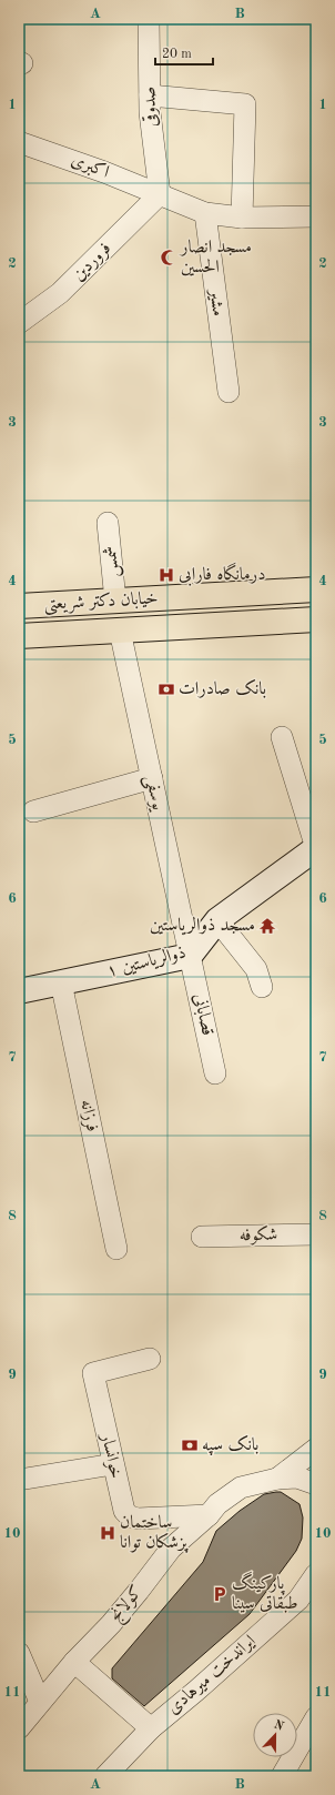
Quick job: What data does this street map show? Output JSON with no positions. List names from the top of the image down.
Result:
{
  "streets": {
    "main road": ["خیابان دکتر شریعتی"],
    "street": [
      "صدوقی",
      "اکبری",
      "فروردین",
      "مشیر",
      "شمس",
      "یوسفی",
      "ذوالریاستین ۱",
      "قصابانی",
      "فرزانه",
      "شکوفه",
      "خوانسار",
      "کولانج",
      "ایراندخت میرهادی"
    ]
  },
  "crossings": [
    ["صدوقی", "اکبری"],
    ["صدوقی", "فروردین"],
    ["اکبری", "فروردین"],
    ["اکبری", "مشیر"],
    ["شمس", "خیابان دکتر شریعتی"],
    ["خیابان دکتر شریعتی", "یوسفی"],
    ["یوسفی", "ذوالریاستین ۱"],
    ["یوسفی", "قصابانی"],
    ["ذوالریاستین ۱", "قصابانی"],
    ["ذوالریاستین ۱", "فرزانه"],
    ["خوانسار", "کولانج"]
  ],
  "places": {
    "mosque": ["مسجد انصار الحسین"],
    "hospital": ["درمانگاه فارابی", "ساختمان پزشکان توانا"],
    "bank": ["بانک صادرات", "بانک سپه"],
    "temple": ["مسجد ذوالریاستین"],
    "parking": ["پارکینگ طبقاتی سینا"]
  },
  "scale_bar": "20 m",
  "north": "top",
  "grid": {
    "columns": ["A", "B"],
    "rows": [
      "1",
      "2",
      "3",
      "4",
      "5",
      "6",
      "7",
      "8",
      "9",
      "10",
      "11"
    ]
  }
}
